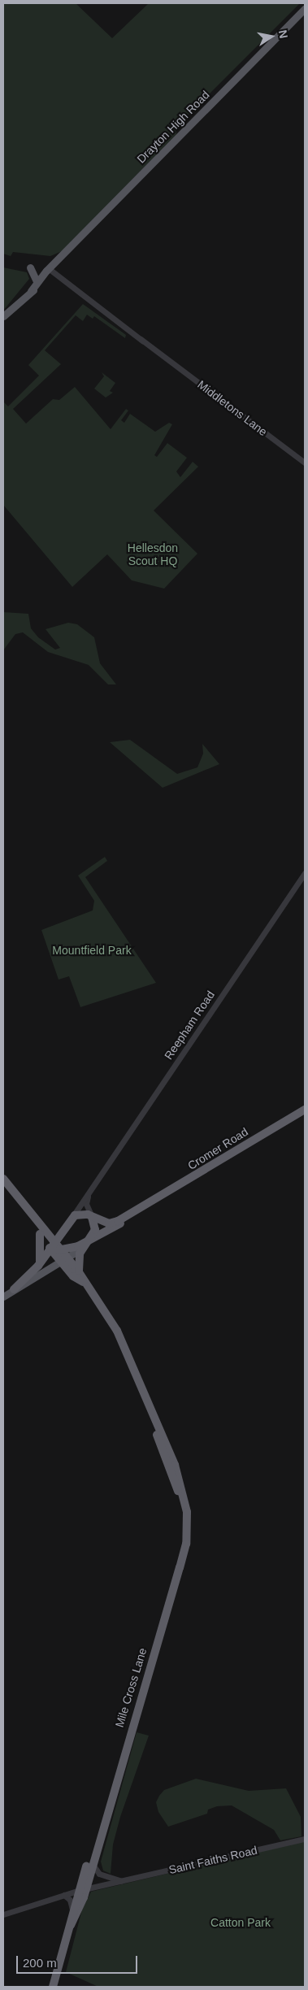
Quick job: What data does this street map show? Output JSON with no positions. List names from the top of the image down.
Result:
{
  "streets": {
    "highway": ["Reepham Road", "Cromer Road", "Mile Cross Lane"],
    "main road": ["Drayton High Road"],
    "street": ["Middletons Lane", "Saint Faiths Road"]
  },
  "crossings": [
    ["Drayton High Road", "Middletons Lane"],
    ["Reepham Road", "Cromer Road"],
    ["Reepham Road", "Mile Cross Lane"],
    ["Cromer Road", "Mile Cross Lane"],
    ["Mile Cross Lane", "Saint Faiths Road"]
  ],
  "parks": ["Hellesdon Scout HQ", "Mountfield Park", "Catton Park"],
  "scale_bar": "200 m",
  "north": "right"
}
